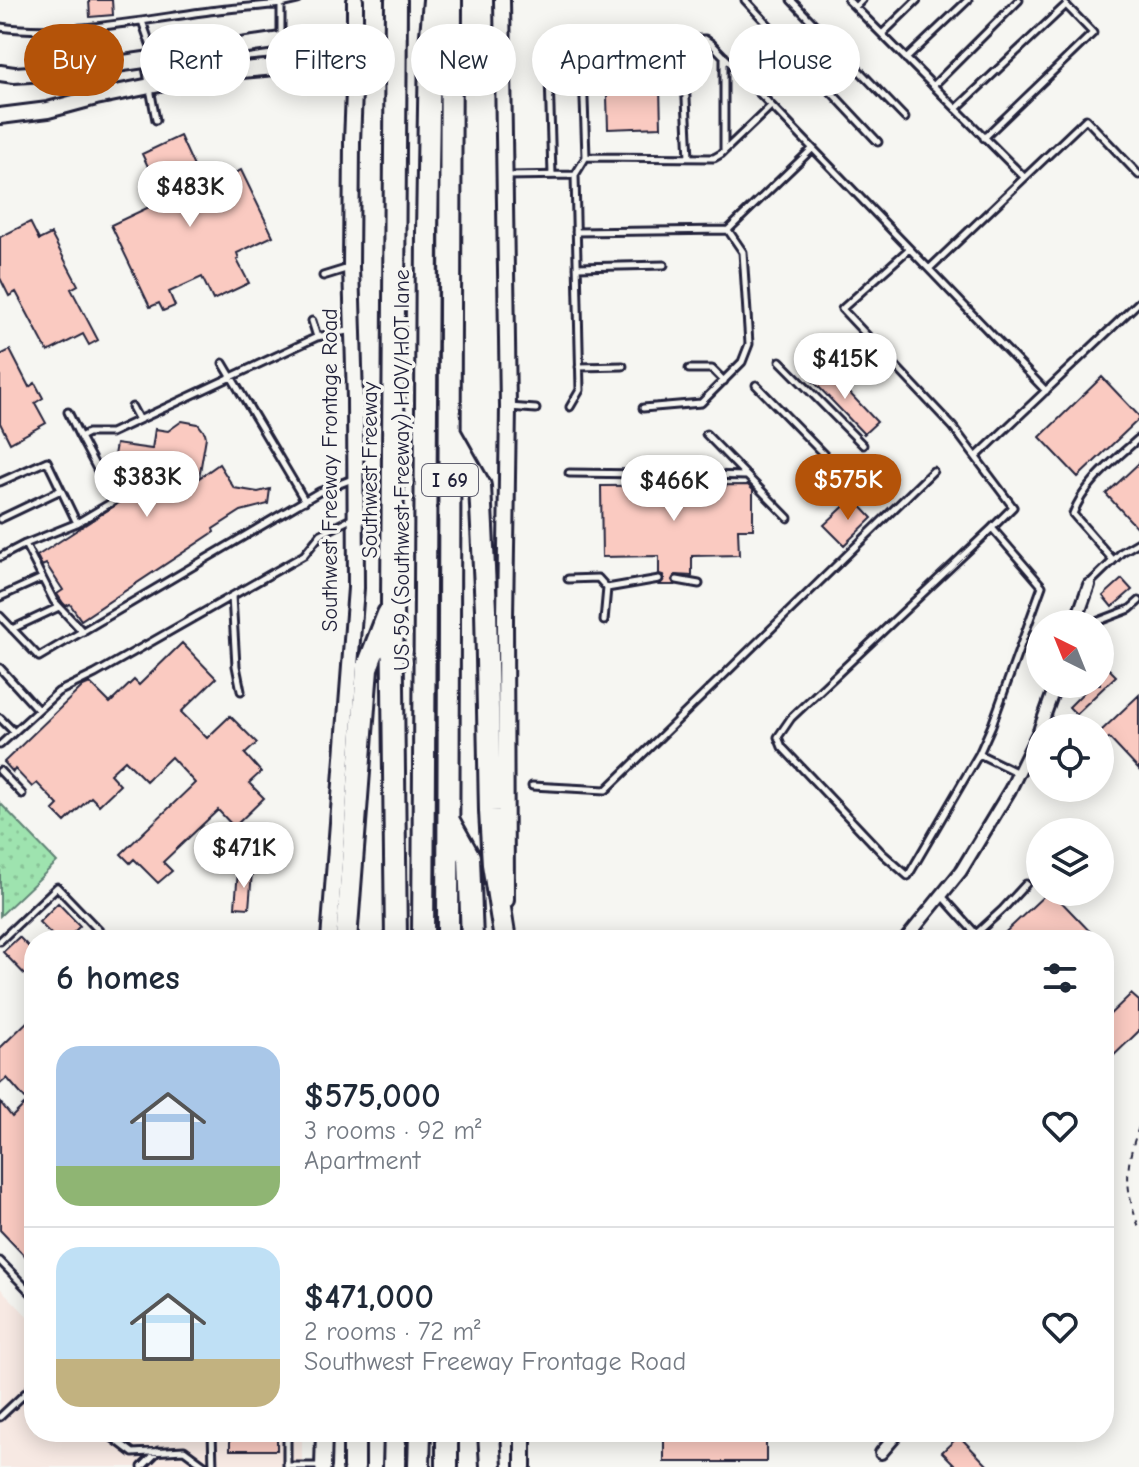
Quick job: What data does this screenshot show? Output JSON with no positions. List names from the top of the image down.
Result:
{
  "streets": {
    "highway": ["Southwest Freeway", "US 59 (Southwest Freeway) HOV/HOT lane", "I 69"],
    "main road": ["Southwest Freeway Frontage Road"]
  },
  "north": "top left",
  "page": {
    "chip": [
      "Buy",
      "Rent",
      "Filters",
      "New",
      "Apartment",
      "House"
    ],
    "price": [
      "$483K",
      "$415K",
      "$383K",
      "$575K",
      "$466K",
      "$471K"
    ],
    "heading": "6 homes",
    "list": [
      {
        "name": "$575,000",
        "note": "3 rooms · 92 m² · Apartment"
      },
      {
        "name": "$471,000",
        "note": "2 rooms · 72 m² · Southwest Freeway Frontage Road"
      }
    ]
  }
}
